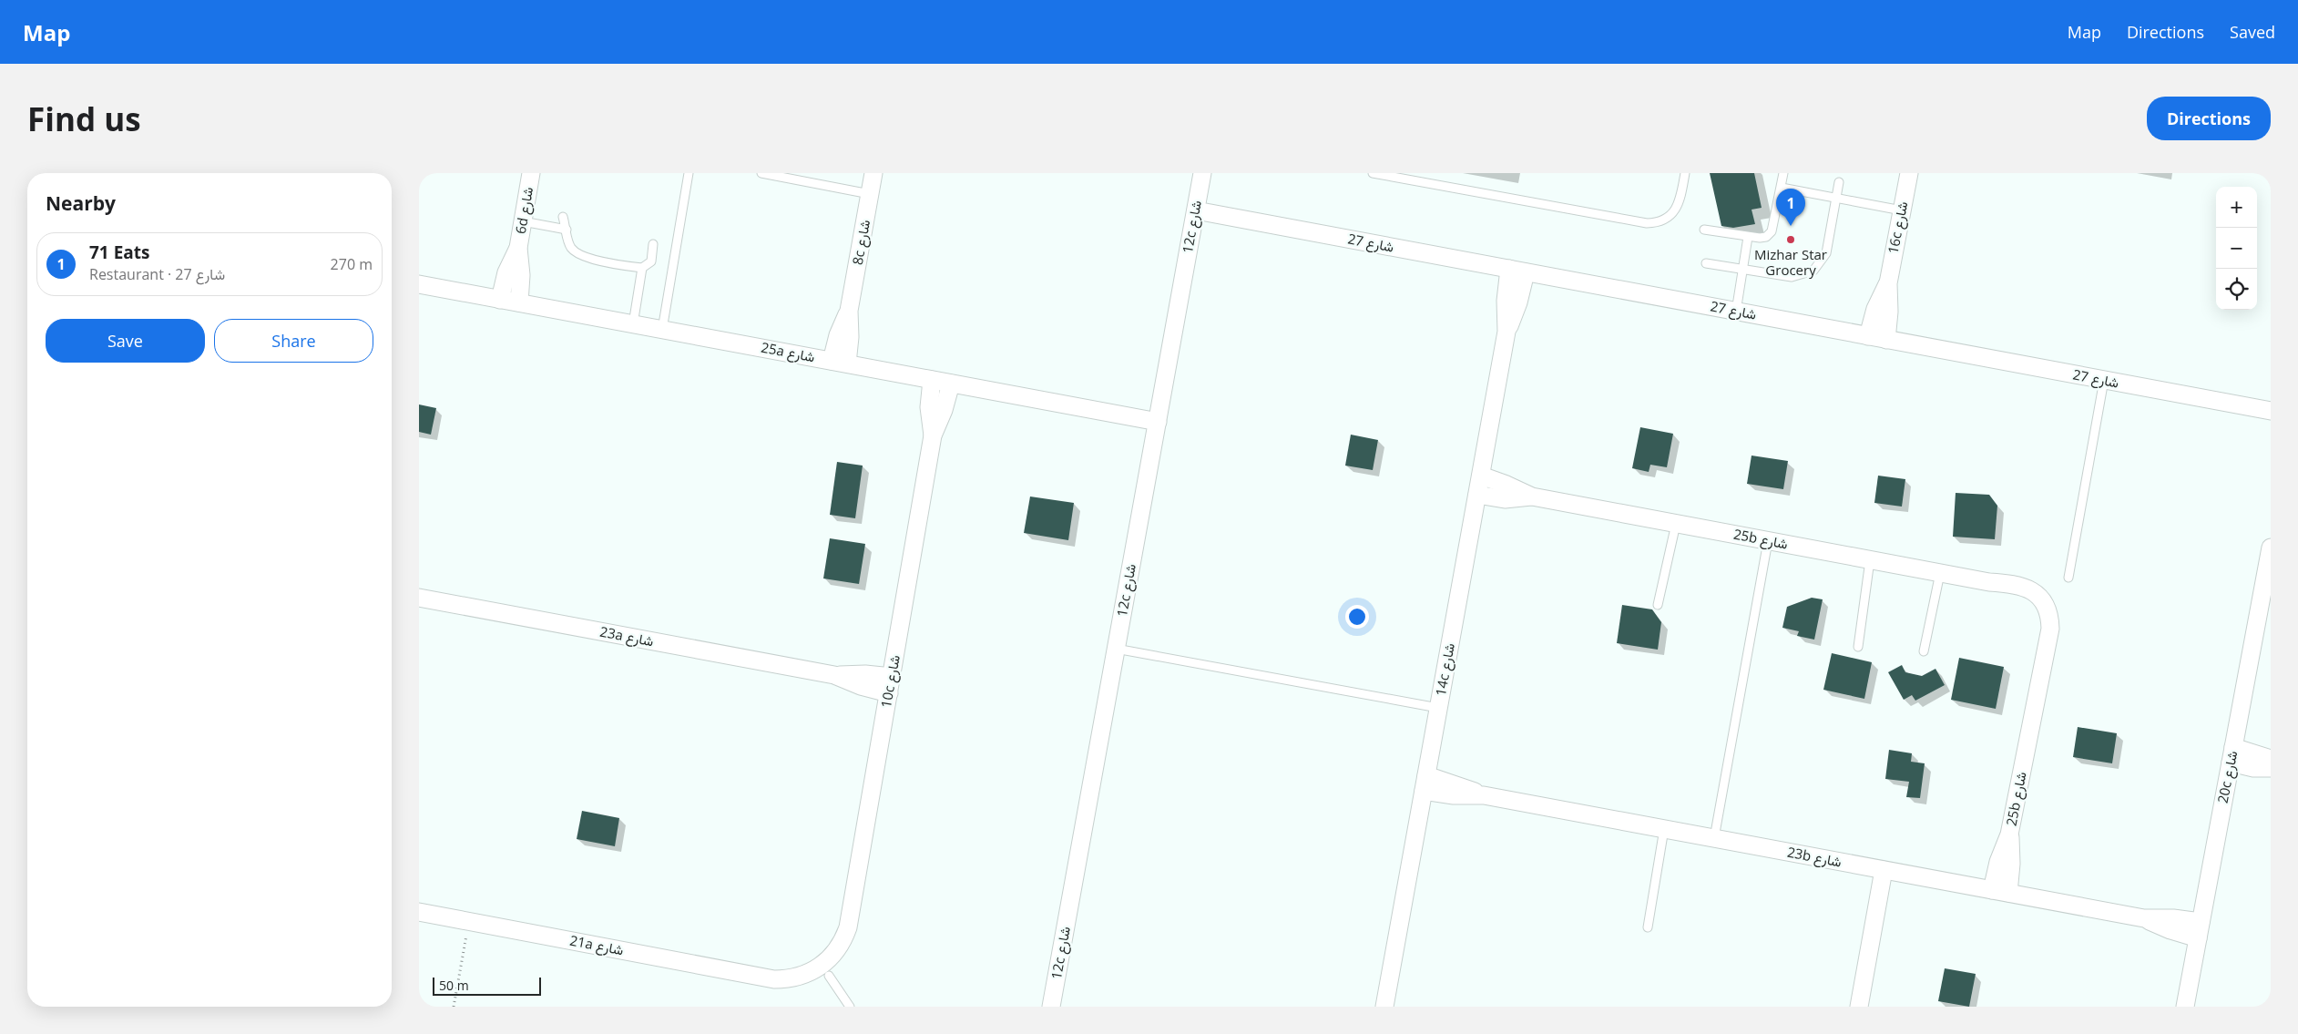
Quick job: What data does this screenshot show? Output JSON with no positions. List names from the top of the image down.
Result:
{
  "streets": {
    "street": [
      "6d شارع",
      "12c شارع",
      "16c شارع",
      "8c شارع",
      "شارع 27",
      "25a شارع",
      "25b شارع",
      "23a شارع",
      "14c شارع",
      "10c شارع",
      "20c شارع",
      "23b شارع",
      "21a شارع"
    ]
  },
  "crossings": [
    ["6d شارع", "25a شارع"],
    ["12c شارع", "شارع 27"],
    ["12c شارع", "25a شارع"],
    ["16c شارع", "شارع 27"],
    ["8c شارع", "25a شارع"],
    ["شارع 27", "14c شارع"],
    ["25a شارع", "10c شارع"],
    ["25b شارع", "14c شارع"],
    ["25b شارع", "23b شارع"],
    ["23a شارع", "10c شارع"],
    ["14c شارع", "23b شارع"],
    ["10c شارع", "21a شارع"],
    ["20c شارع", "23b شارع"]
  ],
  "places": ["Mizhar Star Grocery"],
  "scale_bar": "50 m",
  "page": {
    "header": "Map",
    "nav": ["Map", "Directions", "Saved"],
    "buttons": [
      "Directions",
      ["Save", "Share"]
    ],
    "title": "Find us",
    "heading": "Nearby",
    "map_buttons": ["+", "−"],
    "pins": "1",
    "list": [
      {
        "mark": "1",
        "name": "71 Eats",
        "note": "Restaurant · شارع 27",
        "value": "270 m"
      }
    ],
    "scale": "50 m"
  }
}
